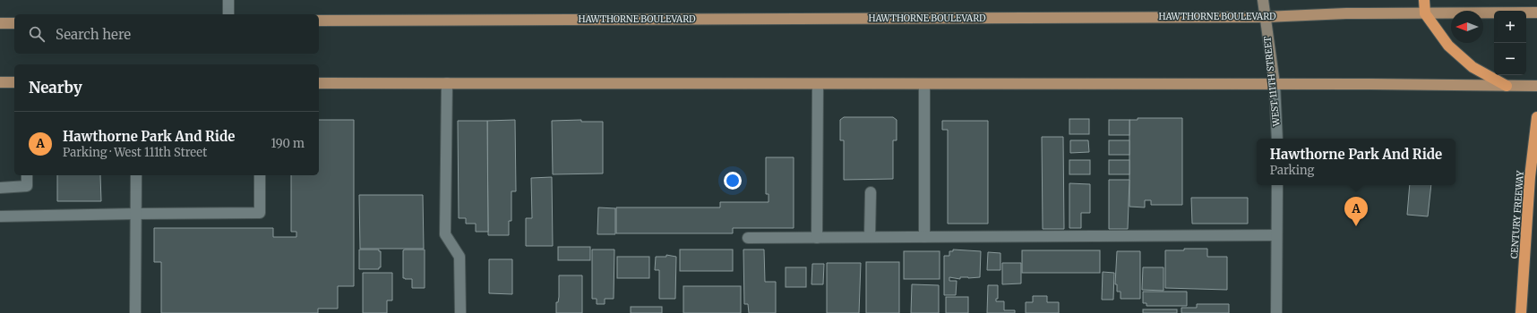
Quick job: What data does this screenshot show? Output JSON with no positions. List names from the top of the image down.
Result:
{
  "streets": {
    "highway": ["CENTURY FREEWAY"],
    "main road": ["HAWTHORNE BOULEVARD"],
    "street": ["WEST 111TH STREET"]
  },
  "crossings": [
    ["HAWTHORNE BOULEVARD", "WEST 111TH STREET"]
  ],
  "north": "left",
  "page": {
    "map_buttons": ["+", "−"],
    "search": "Search here",
    "heading": "Nearby",
    "list": [
      {
        "mark": "A",
        "name": "Hawthorne Park And Ride",
        "note": "Parking · West 111th Street",
        "value": "190 m"
      }
    ],
    "popup": ["Hawthorne Park And Ride", "Parking"],
    "pins": "A"
  }
}
